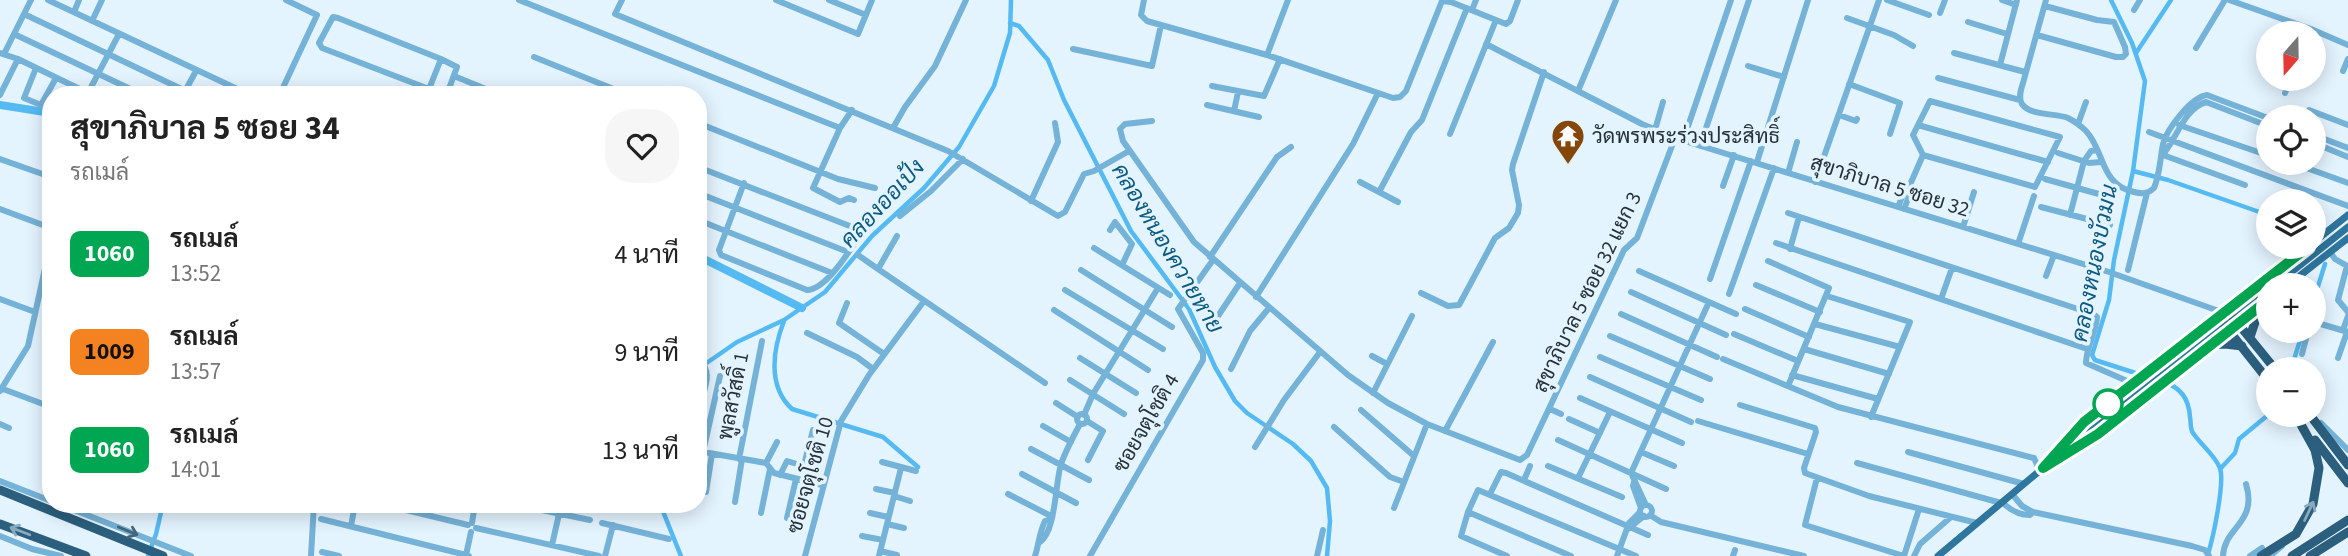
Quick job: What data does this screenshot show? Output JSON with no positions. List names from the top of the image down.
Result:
{
  "streets": {
    "street": [
      "สุขาภิบาล 5 ซอย 32",
      "สุขาภิบาล 5 ซอย 32 แยก 3",
      "พูลสวัสดิ์ 1",
      "ซอยจตุโชติ 4",
      "ซอยจตุโชติ 10"
    ]
  },
  "crossings": [
    ["สุขาภิบาล 5 ซอย 32", "สุขาภิบาล 5 ซอย 32 แยก 3"]
  ],
  "water": ["คลองออเป้ง", "คลองหนองควายหาย", "คลองหนองบัวมน"],
  "places": {
    "temple": ["วัดพรพระร่วงประสิทธิ์"]
  },
  "lines": ["bus line 1060"],
  "north": "bottom",
  "page": {
    "map_buttons": ["+", "−"],
    "heading": ["สุขาภิบาล 5 ซอย 34", "รถเมล์"],
    "list": [
      {
        "mark": "1060",
        "name": "รถเมล์",
        "note": "13:52",
        "value": "4 นาที"
      },
      {
        "mark": "1009",
        "name": "รถเมล์",
        "note": "13:57",
        "value": "9 นาที"
      },
      {
        "mark": "1060",
        "name": "รถเมล์",
        "note": "14:01",
        "value": "13 นาที"
      }
    ]
  }
}
